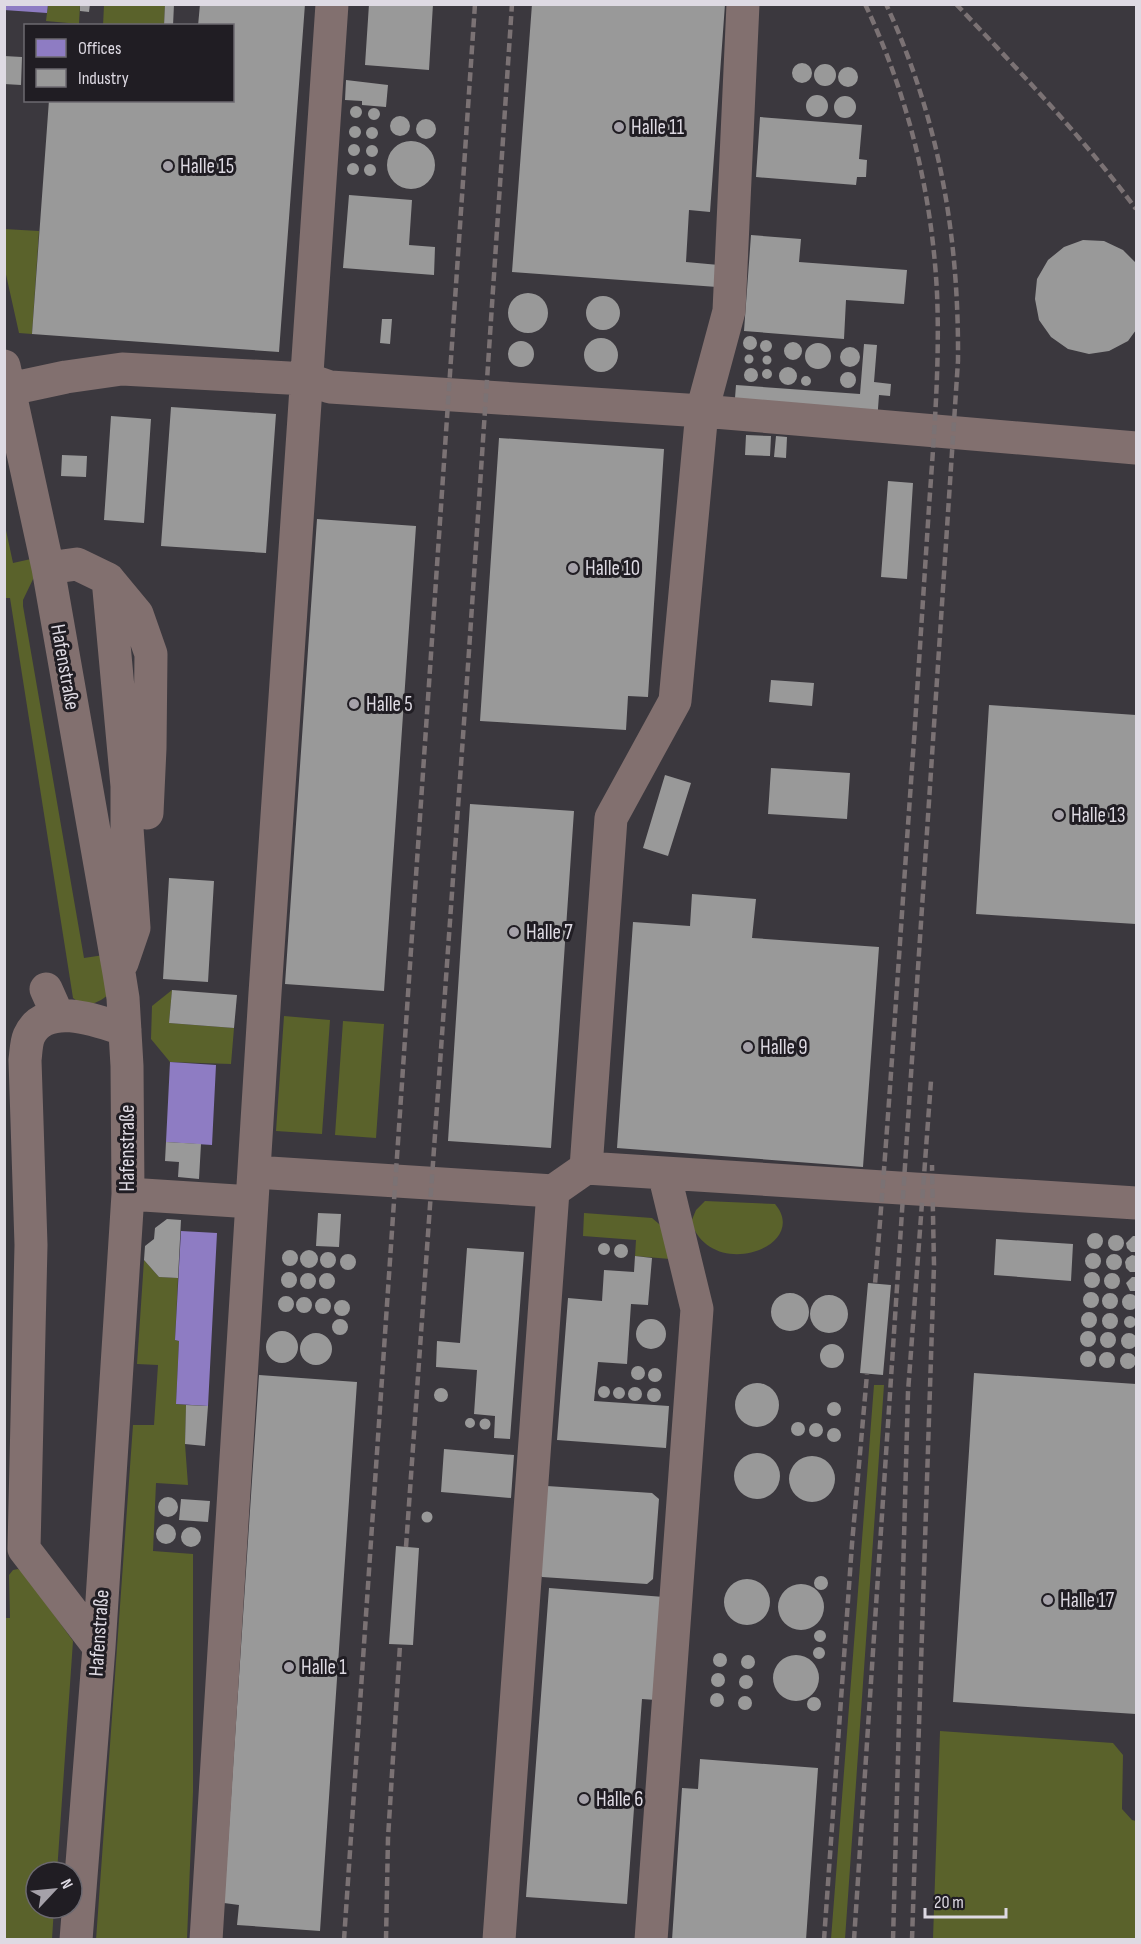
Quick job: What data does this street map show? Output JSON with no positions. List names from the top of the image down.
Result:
{
  "streets": {
    "street": ["Hafenstraße"]
  },
  "places": [
    "Halle 11",
    "Halle 15",
    "Halle 10",
    "Halle 5",
    "Halle 13",
    "Halle 7",
    "Halle 9",
    "Halle 17",
    "Halle 1",
    "Halle 6"
  ],
  "legend": ["Offices", "Industry"],
  "scale_bar": "20 m",
  "north": "top right"
}
